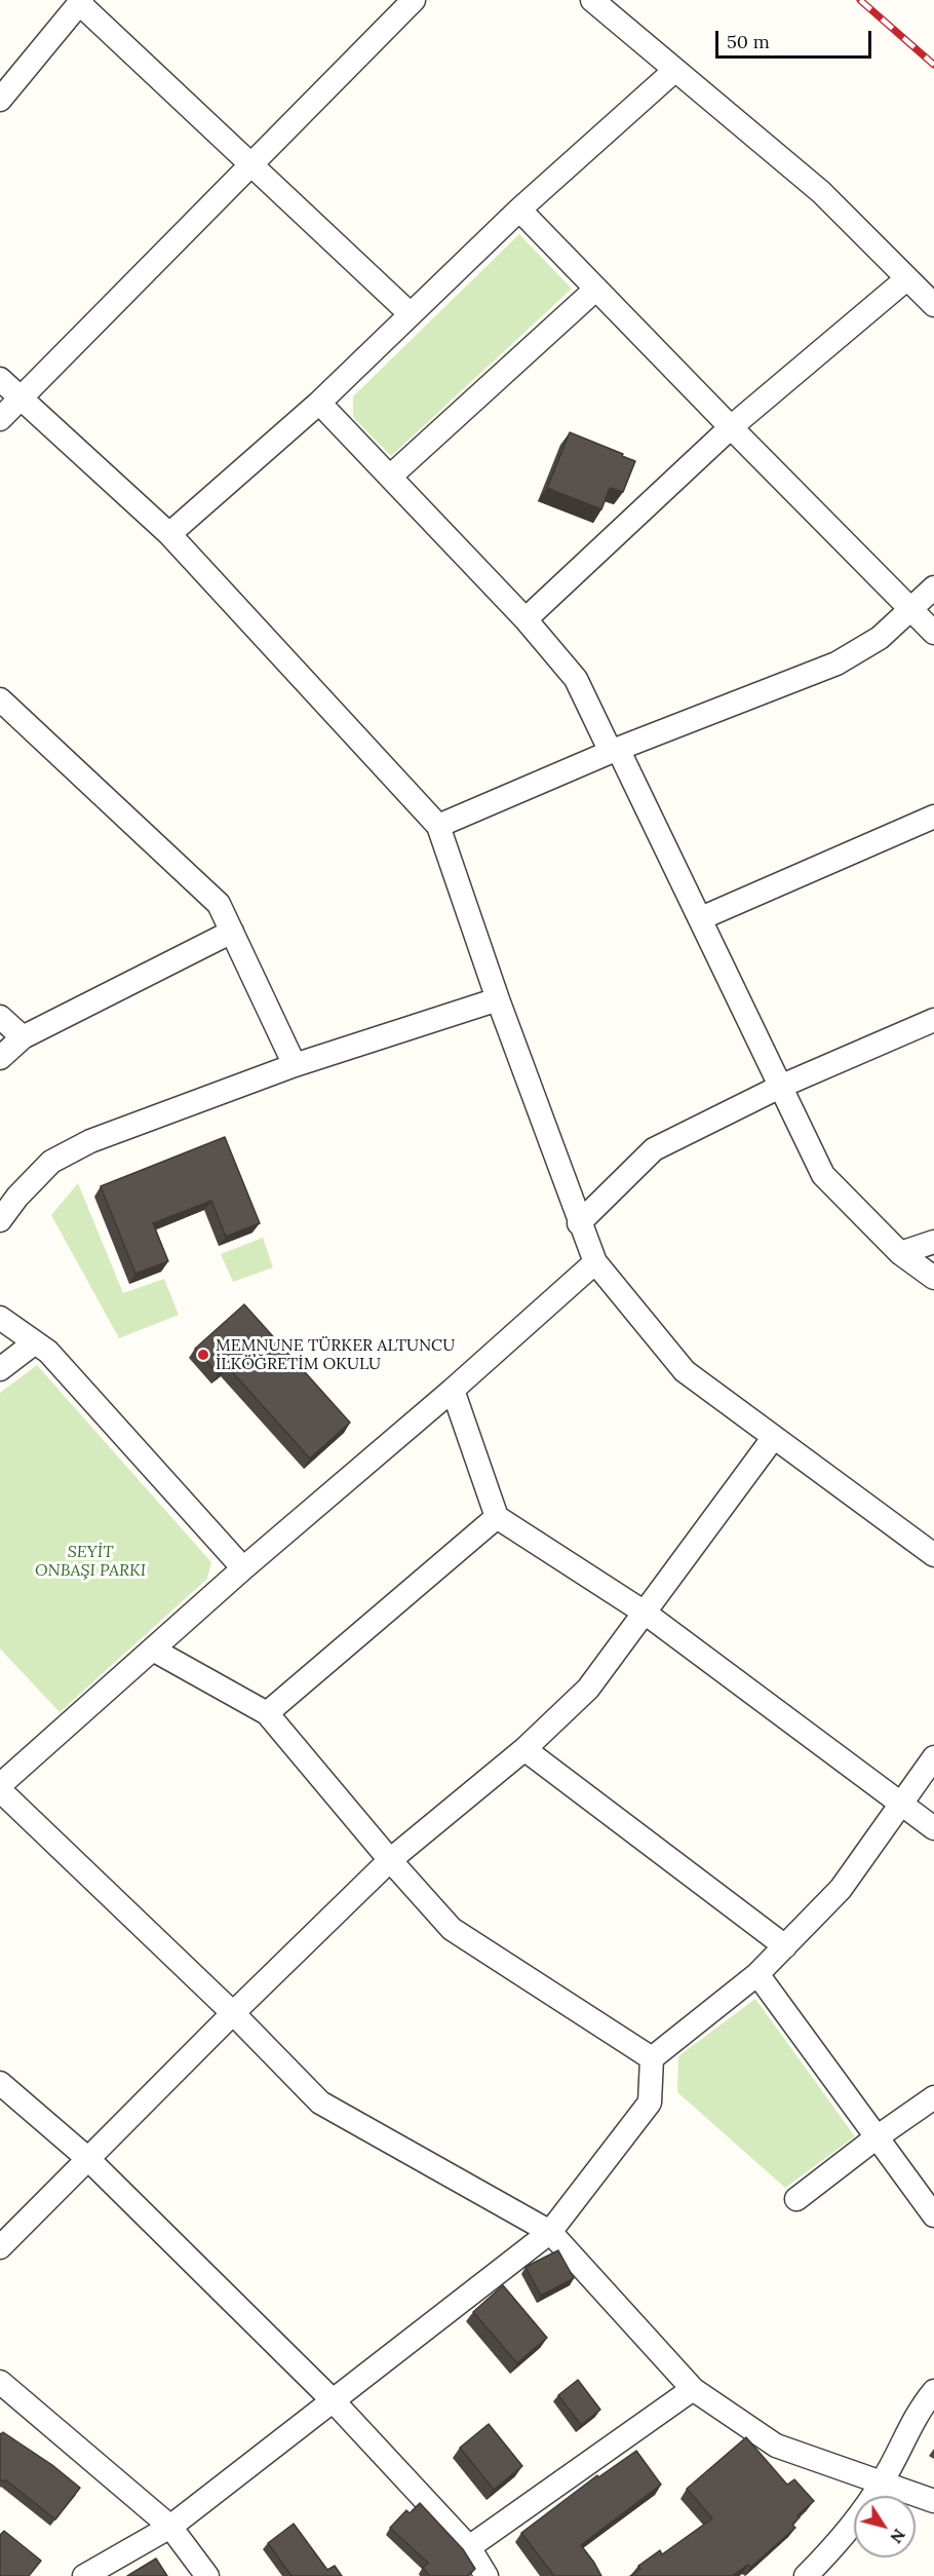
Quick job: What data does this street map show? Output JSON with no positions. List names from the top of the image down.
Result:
{
  "parks": ["SEYİT ONBAŞI PARKI"],
  "places": ["MEMNUNE TÜRKER ALTUNCU İLKÖĞRETİM OKULU"],
  "scale_bar": "50 m",
  "north": "bottom right"
}
